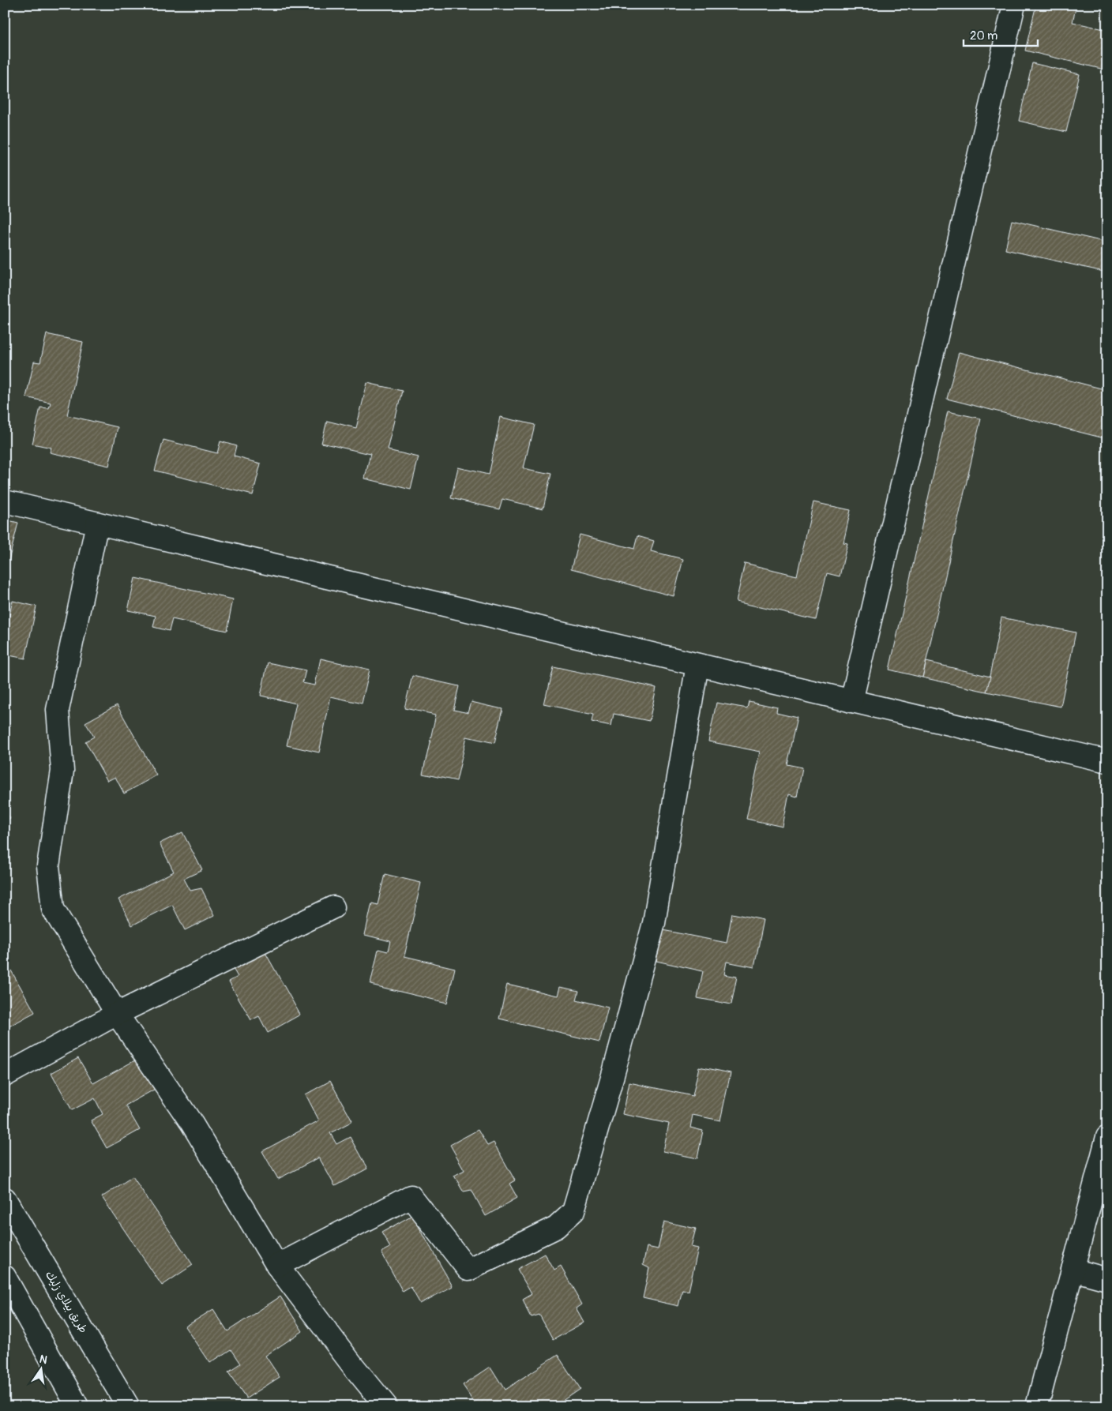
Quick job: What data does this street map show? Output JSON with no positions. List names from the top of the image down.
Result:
{
  "streets": {
    "street": ["طريق بيلاي زليك"]
  },
  "scale_bar": "20 m",
  "north": "top"
}
